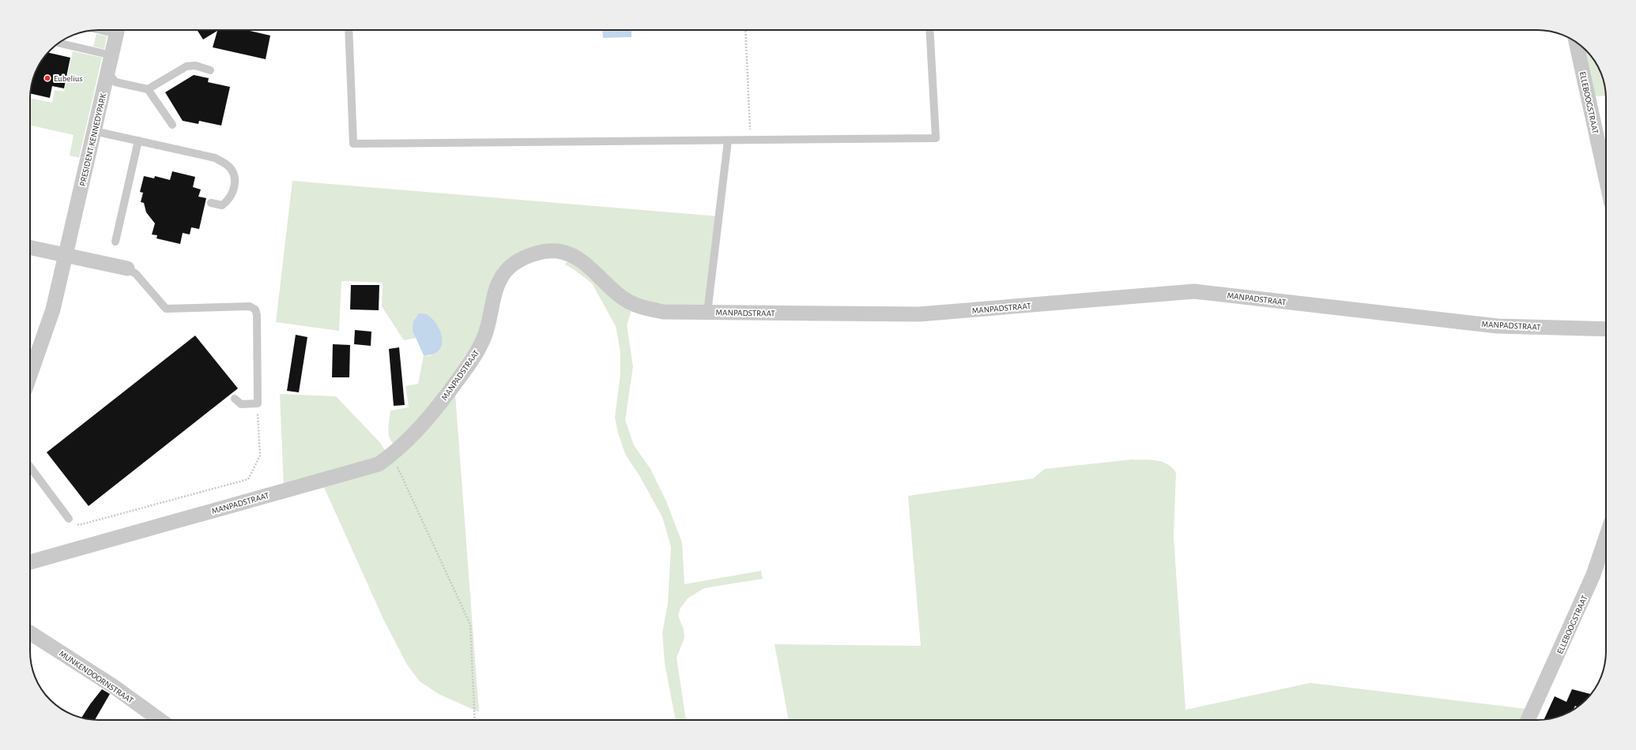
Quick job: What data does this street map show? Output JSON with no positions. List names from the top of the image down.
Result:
{
  "streets": {
    "street": [
      "ELLEBOOGSTRAAT",
      "PRESIDENT KENNEDYPARK",
      "MANPADSTRAAT",
      "MUNKENDOORNSTRAAT"
    ]
  },
  "places": ["Eubelius"]
}
